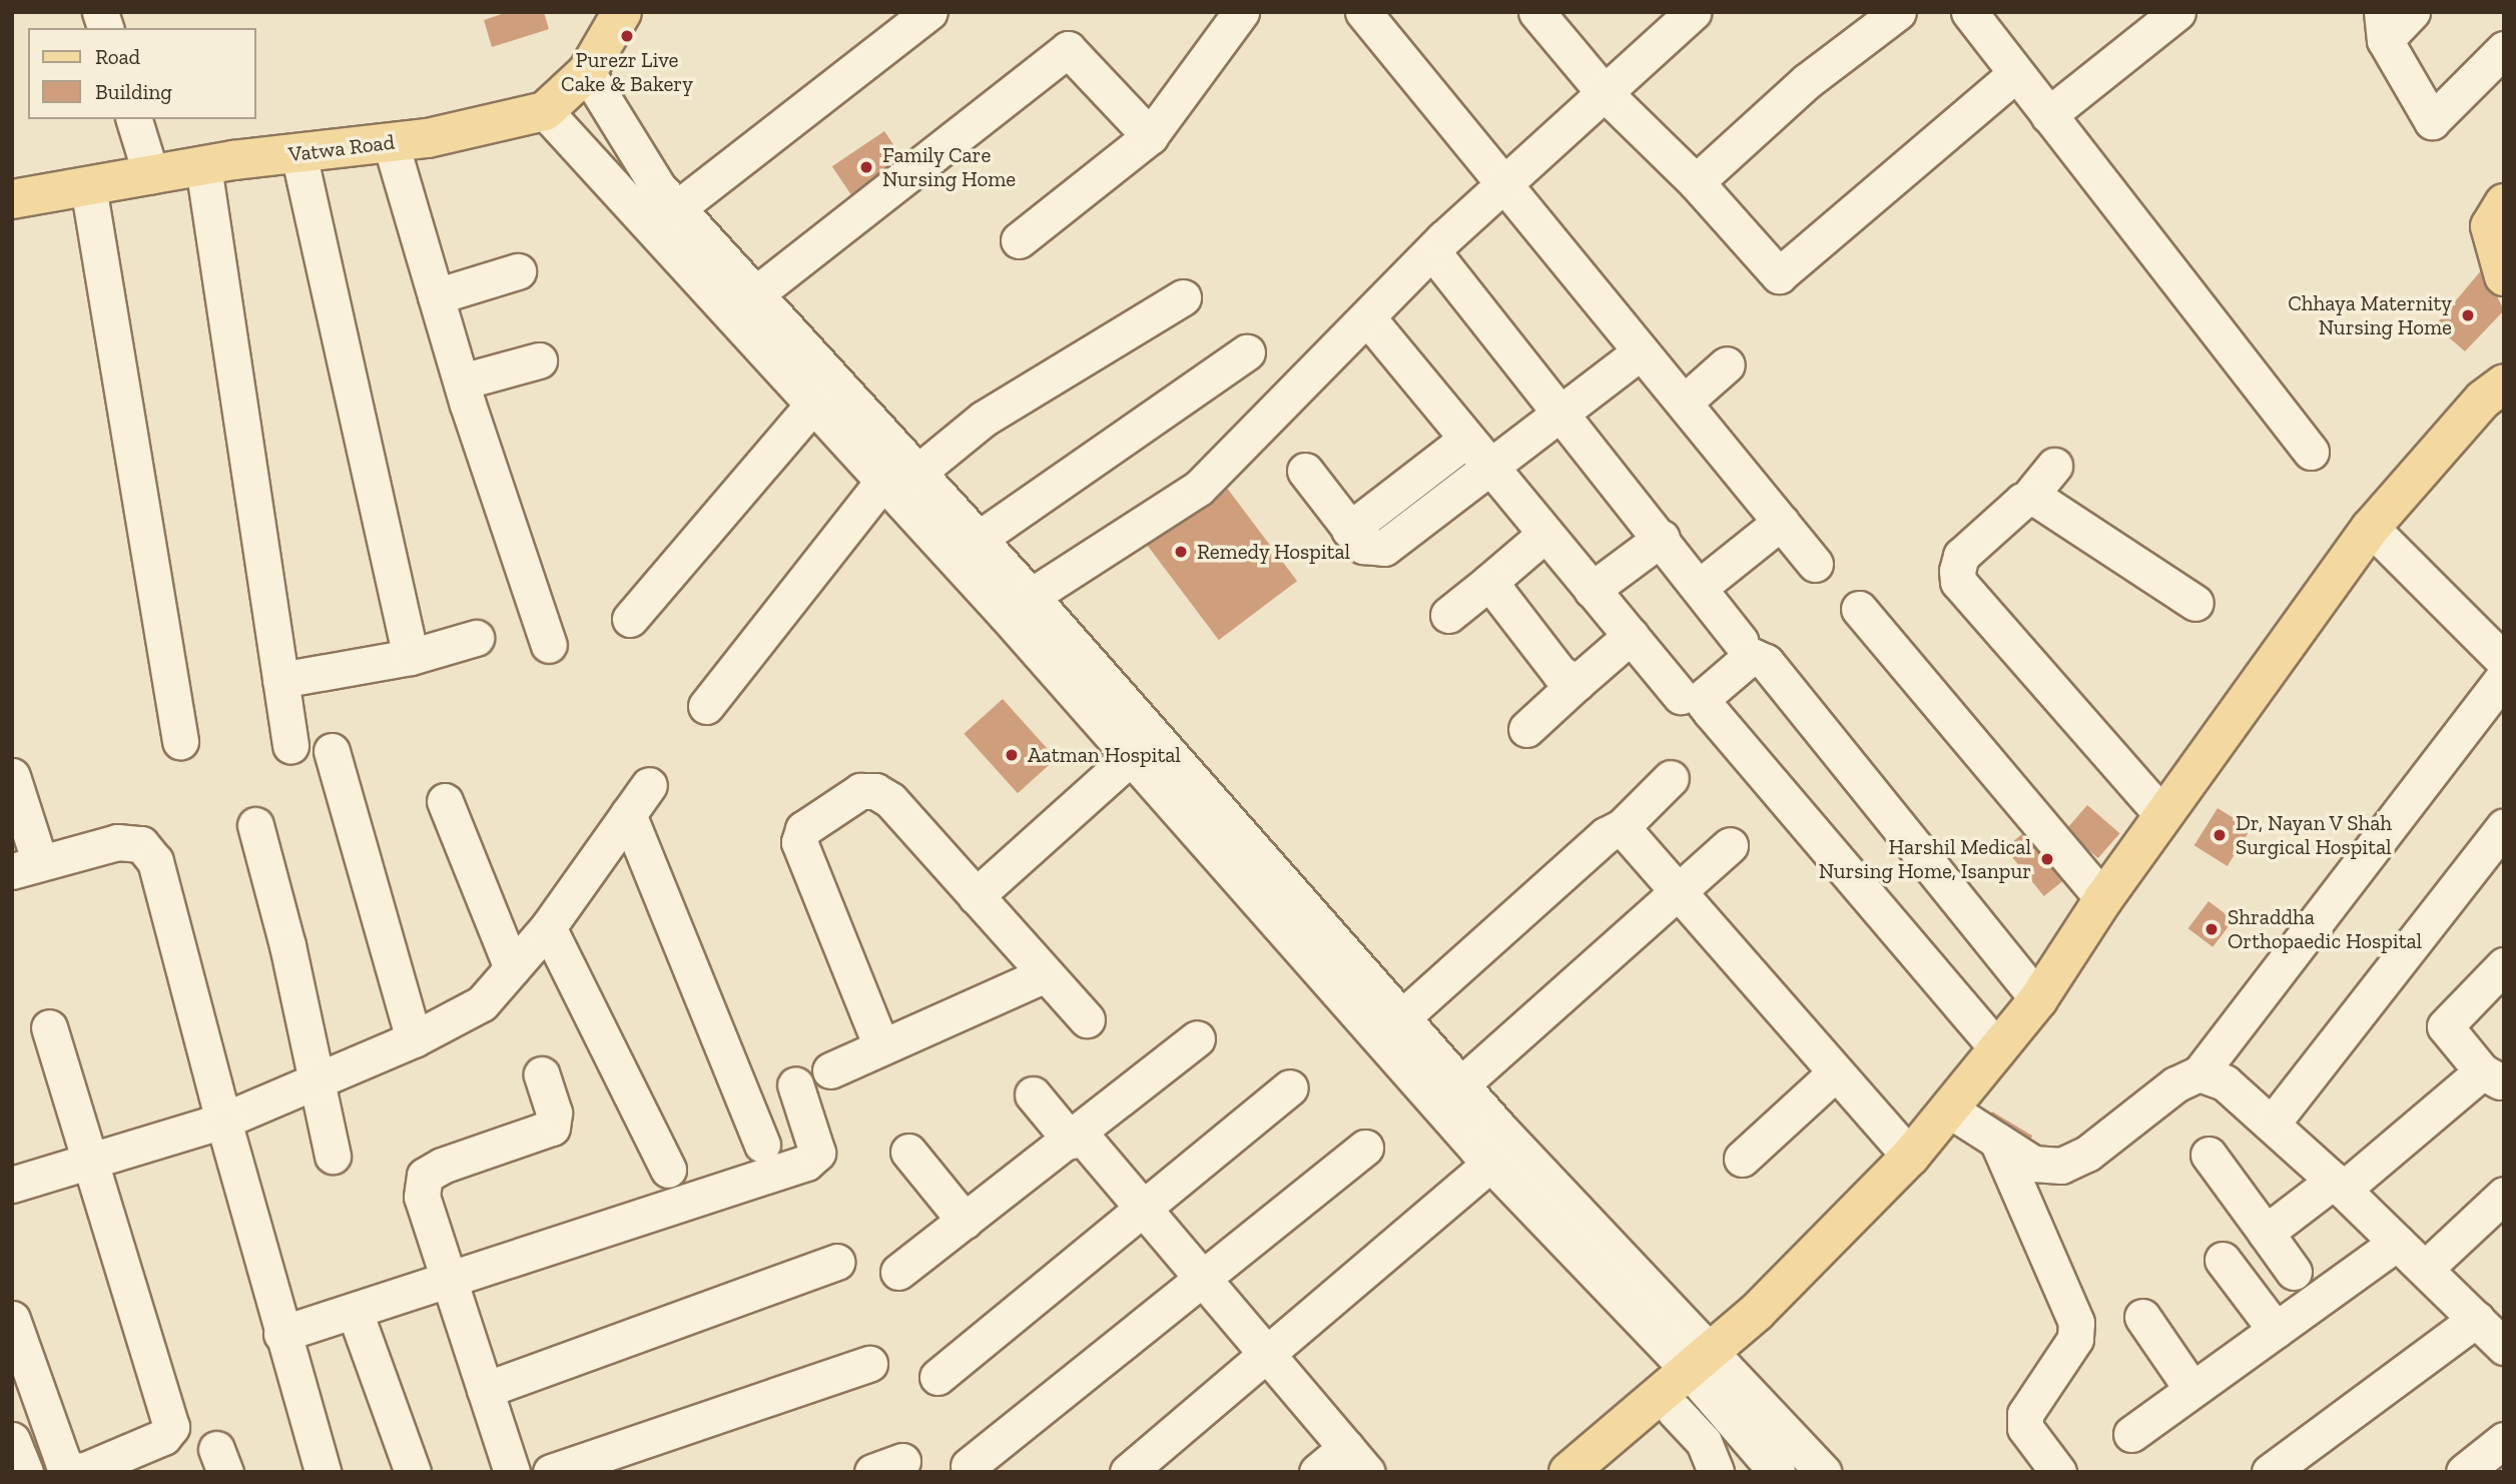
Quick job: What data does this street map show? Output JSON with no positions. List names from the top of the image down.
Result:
{
  "streets": {
    "main road": ["Vatwa Road"]
  },
  "places": [
    "Purezr Live Cake & Bakery",
    "Family Care Nursing Home",
    "Chhaya Maternity Nursing Home",
    "Remedy Hospital",
    "Aatman Hospital",
    "Dr, Nayan V Shah Surgical Hospital",
    "Harshil Medical Nursing Home, Isanpur",
    "Shraddha Orthopaedic Hospital"
  ],
  "legend": ["Road", "Building"]
}
